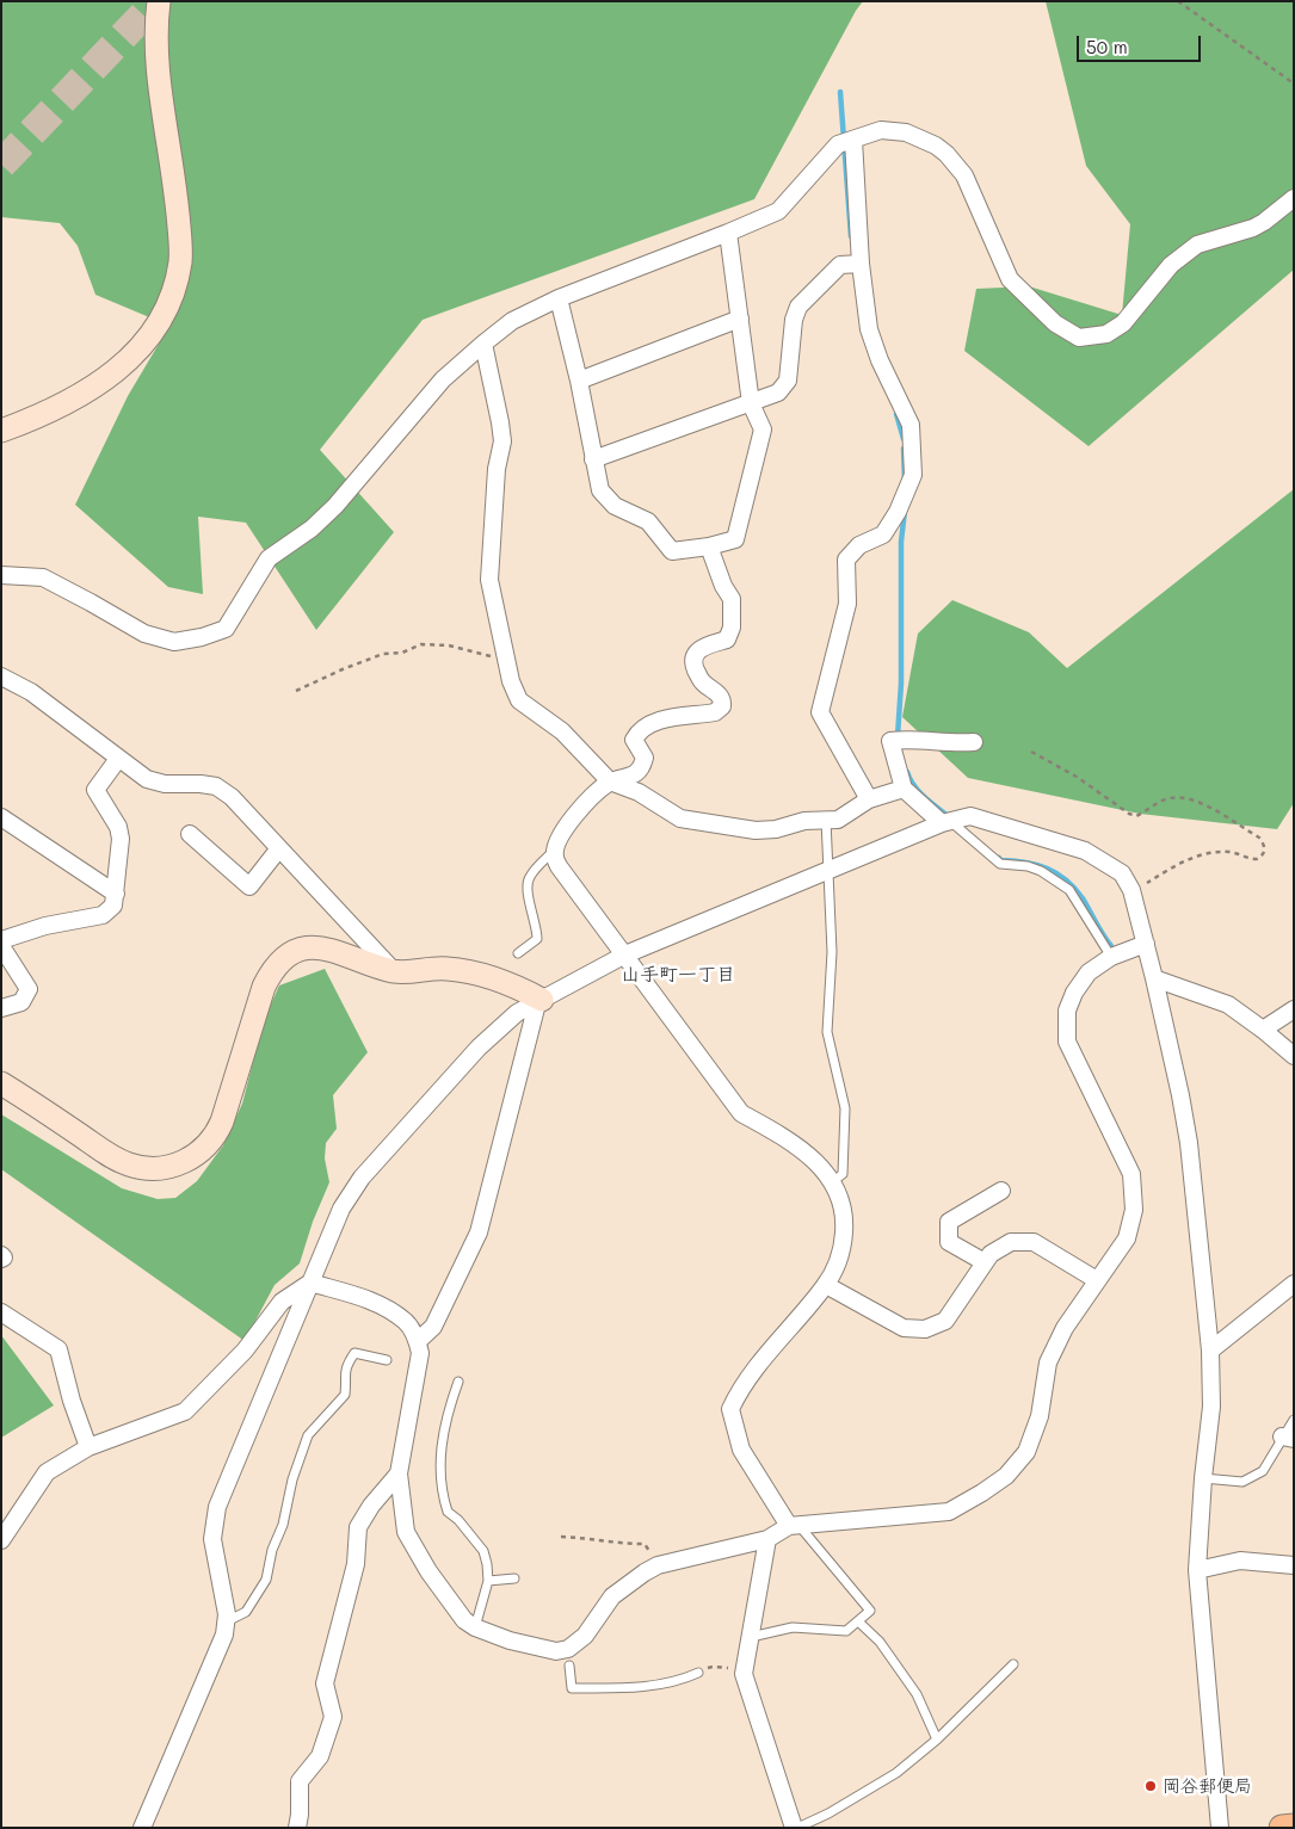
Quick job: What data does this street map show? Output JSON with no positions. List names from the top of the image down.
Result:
{
  "districts": ["山手町一丁目"],
  "places": ["岡谷郵便局"],
  "scale_bar": "50 m"
}
